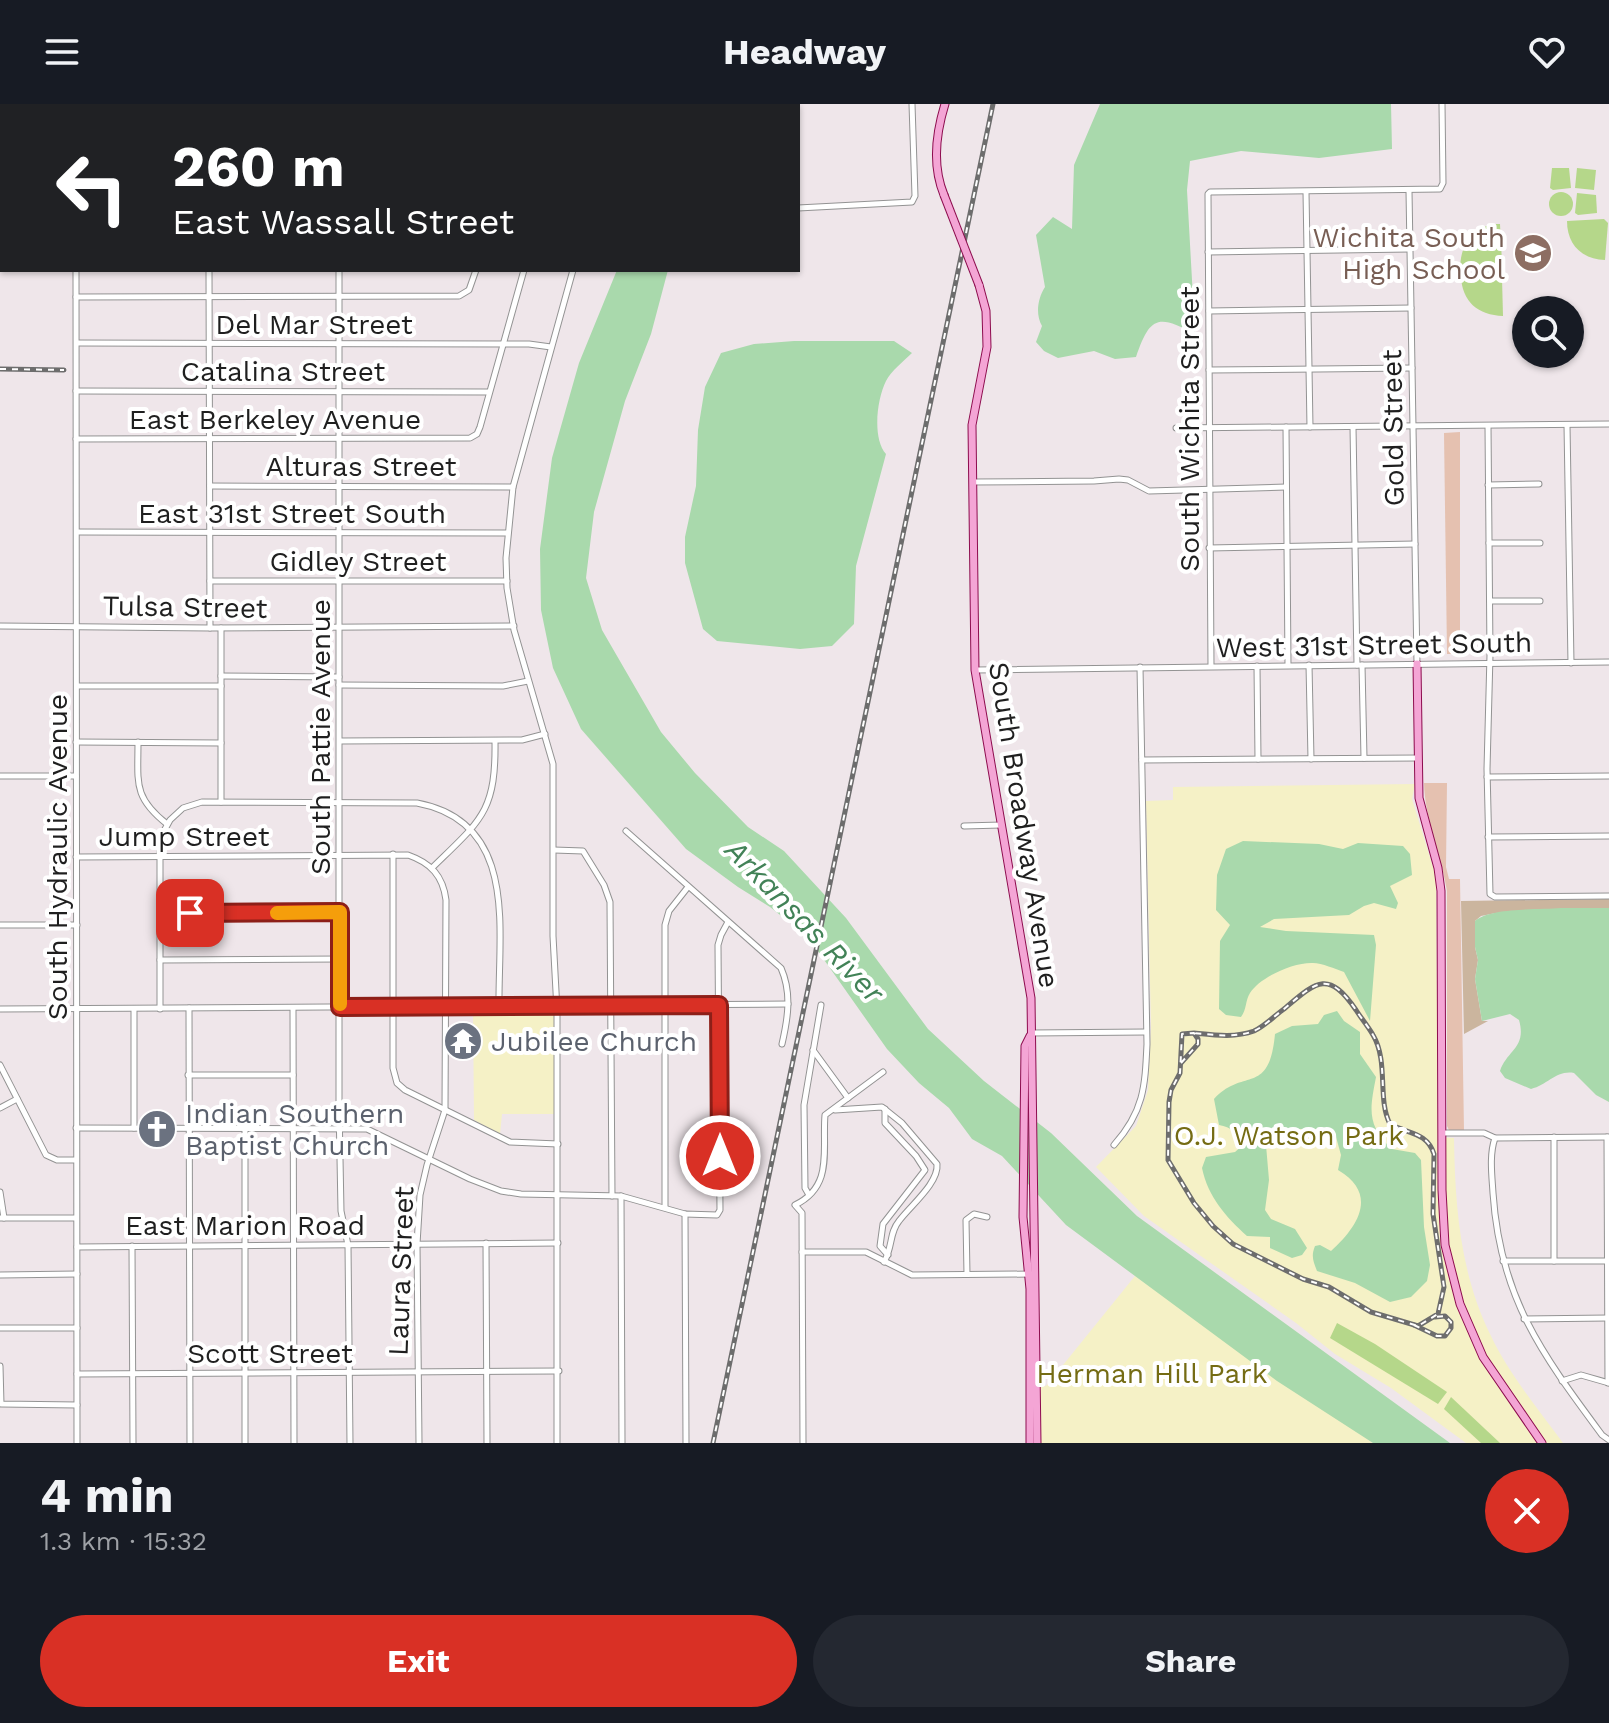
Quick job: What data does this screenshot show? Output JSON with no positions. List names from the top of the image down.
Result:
{
  "streets": {
    "main road": ["South Broadway Avenue"],
    "street": [
      "Del Mar Street",
      "Catalina Street",
      "East Berkeley Avenue",
      "Gold Street",
      "South Wichita Street",
      "Alturas Street",
      "East 31st Street South",
      "Gidley Street",
      "Tulsa Street",
      "West 31st Street South",
      "South Pattie Avenue",
      "Jump Street",
      "South Hydraulic Avenue",
      "East Marion Road",
      "Laura Street",
      "Scott Street"
    ]
  },
  "crossings": [
    ["Del Mar Street", "South Pattie Avenue"],
    ["Del Mar Street", "South Hydraulic Avenue"],
    ["Catalina Street", "East Berkeley Avenue"],
    ["Catalina Street", "South Pattie Avenue"],
    ["Catalina Street", "South Hydraulic Avenue"],
    ["East Berkeley Avenue", "South Pattie Avenue"],
    ["East Berkeley Avenue", "South Hydraulic Avenue"],
    ["Gold Street", "West 31st Street South"],
    ["South Wichita Street", "West 31st Street South"],
    ["Alturas Street", "South Pattie Avenue"],
    ["East 31st Street South", "South Pattie Avenue"],
    ["East 31st Street South", "South Hydraulic Avenue"],
    ["Gidley Street", "South Pattie Avenue"],
    ["Tulsa Street", "South Pattie Avenue"],
    ["Tulsa Street", "South Hydraulic Avenue"],
    ["South Pattie Avenue", "Jump Street"],
    ["South Pattie Avenue", "East Marion Road"],
    ["South Pattie Avenue", "Scott Street"],
    ["Jump Street", "South Hydraulic Avenue"],
    ["Jump Street", "Laura Street"],
    ["South Hydraulic Avenue", "East Marion Road"],
    ["South Hydraulic Avenue", "Scott Street"],
    ["East Marion Road", "Laura Street"],
    ["Laura Street", "Scott Street"]
  ],
  "water": ["Arkansas River"],
  "parks": ["O.J. Watson Park", "Herman Hill Park"],
  "places": {
    "school or university": ["Wichita South High School"],
    "temple": ["Jubilee Church"],
    "church": ["Indian Southern Baptist Church"]
  },
  "page": {
    "header": "Headway",
    "turn": ["260 m", "East Wassall Street"],
    "heading": ["4 min", "1.3 km · 15:32"],
    "buttons": ["Exit", "Share"]
  }
}
